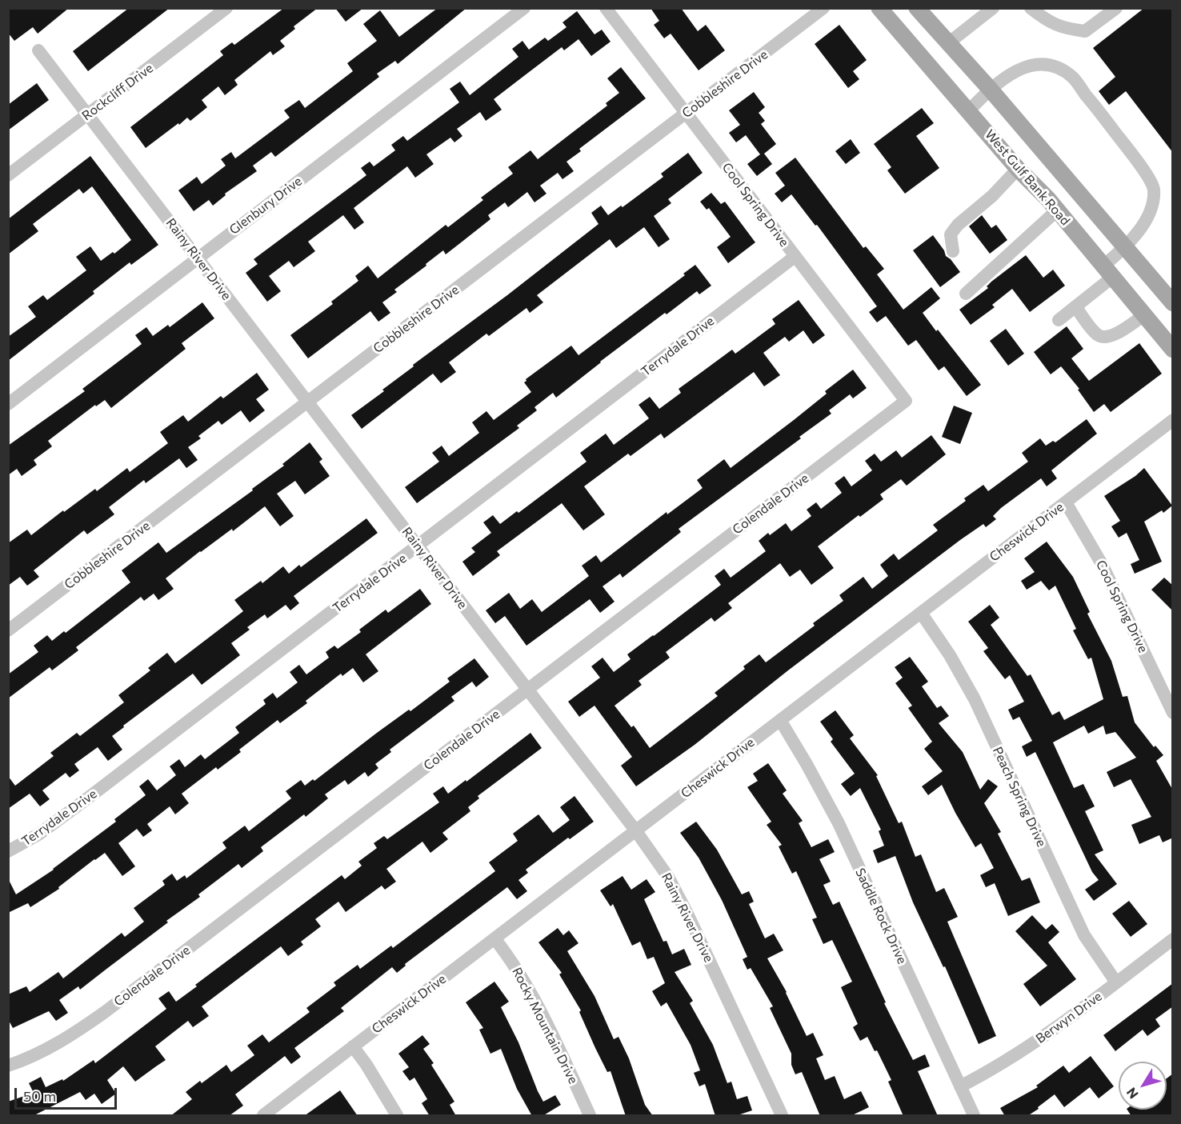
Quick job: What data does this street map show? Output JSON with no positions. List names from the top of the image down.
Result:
{
  "streets": {
    "main road": ["West Gulf Bank Road"],
    "street": [
      "Cobbleshire Drive",
      "Rockcliff Drive",
      "Cool Spring Drive",
      "Glenbury Drive",
      "Rainy River Drive",
      "Terrydale Drive",
      "Colendale Drive",
      "Cheswick Drive",
      "Peach Spring Drive",
      "Saddle Rock Drive",
      "Berwyn Drive",
      "Rocky Mountain Drive"
    ]
  },
  "crossings": [
    ["Cobbleshire Drive", "Cool Spring Drive"],
    ["Cobbleshire Drive", "Rainy River Drive"],
    ["Rockcliff Drive", "Rainy River Drive"],
    ["Cool Spring Drive", "Terrydale Drive"],
    ["Cool Spring Drive", "Colendale Drive"],
    ["Cool Spring Drive", "Cheswick Drive"],
    ["Glenbury Drive", "Rainy River Drive"],
    ["Rainy River Drive", "Terrydale Drive"],
    ["Rainy River Drive", "Colendale Drive"],
    ["Rainy River Drive", "Cheswick Drive"],
    ["Cheswick Drive", "Peach Spring Drive"],
    ["Cheswick Drive", "Saddle Rock Drive"],
    ["Cheswick Drive", "Rocky Mountain Drive"],
    ["Peach Spring Drive", "Berwyn Drive"],
    ["Saddle Rock Drive", "Berwyn Drive"]
  ],
  "scale_bar": "50 m",
  "north": "bottom left"
}
